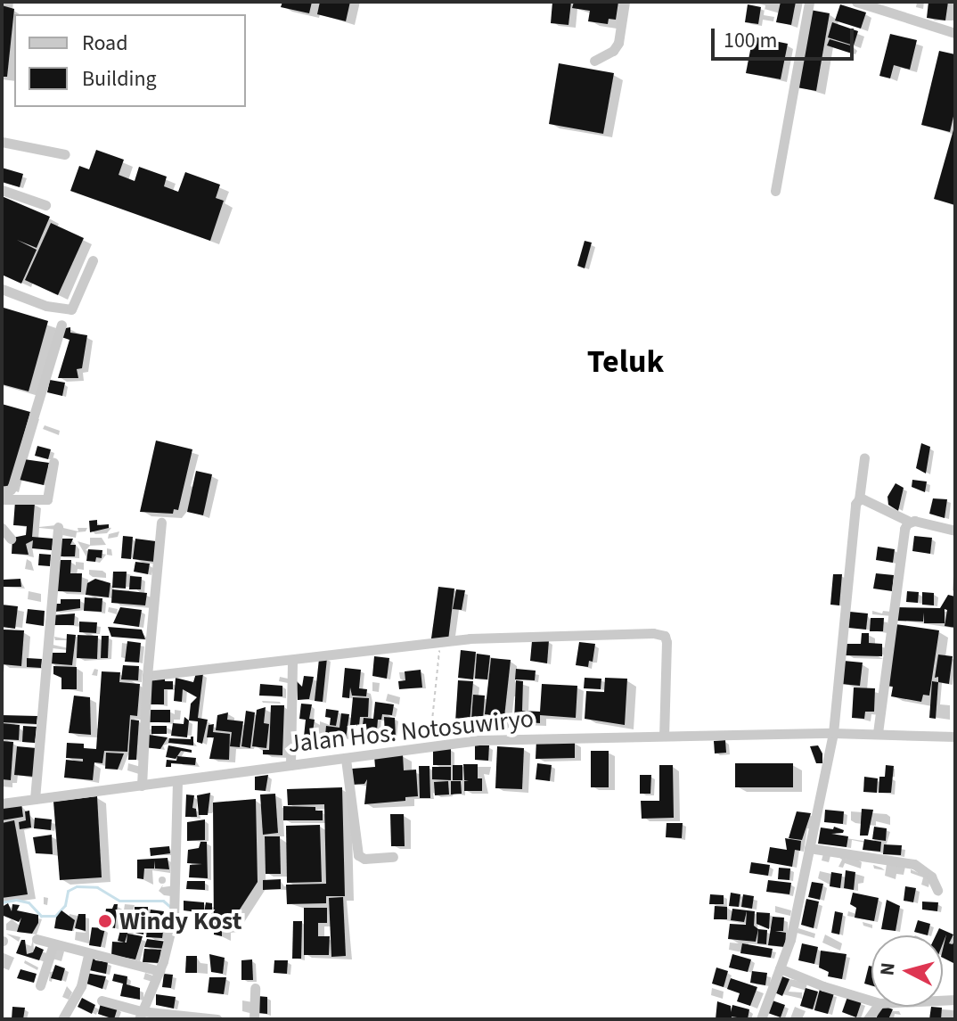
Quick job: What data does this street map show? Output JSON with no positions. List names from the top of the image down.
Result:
{
  "streets": {
    "street": ["Jalan Hos. Notosuwiryo"]
  },
  "districts": ["Teluk"],
  "places": ["Windy Kost"],
  "legend": ["Road", "Building"],
  "scale_bar": "100 m",
  "north": "left"
}
